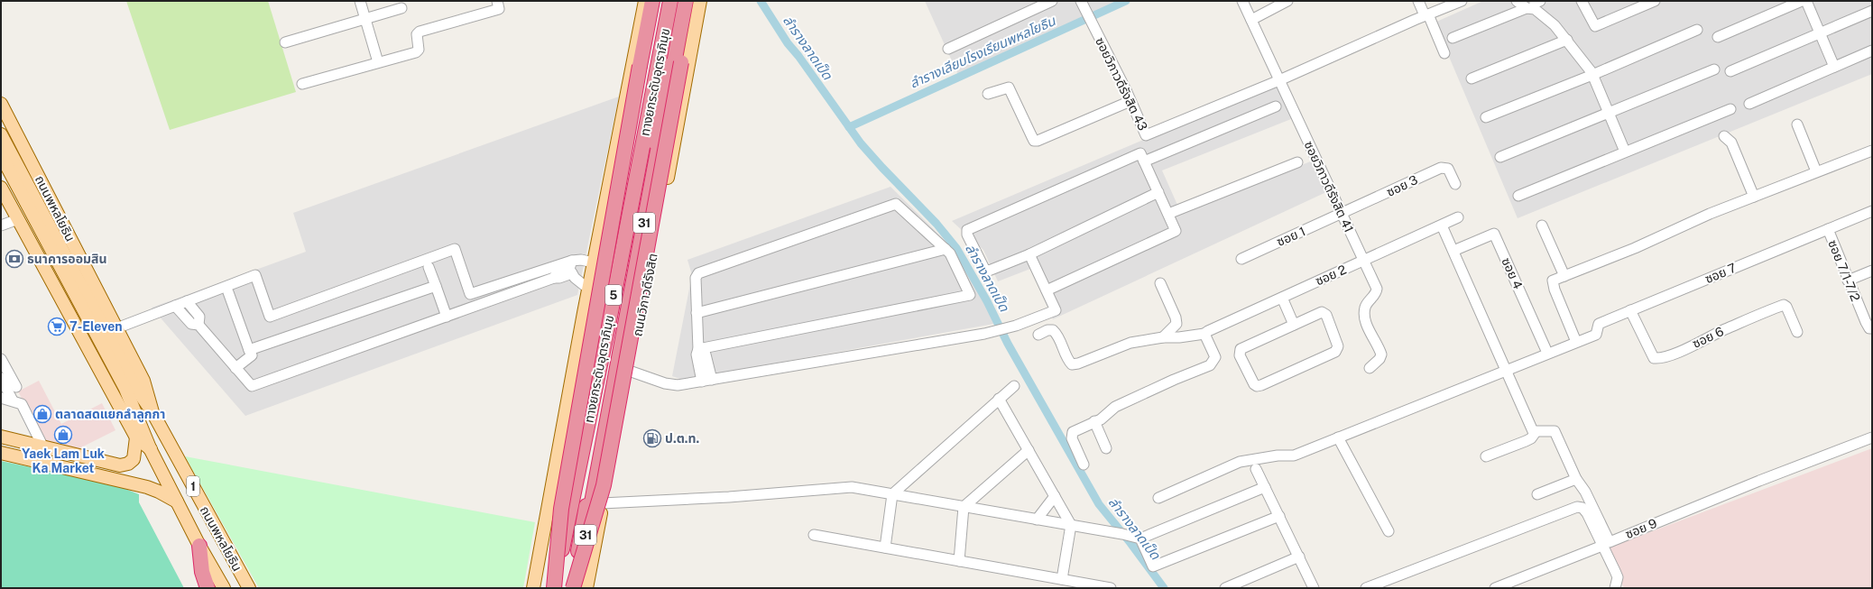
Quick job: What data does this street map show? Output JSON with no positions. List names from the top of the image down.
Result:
{
  "streets": {
    "highway": [
      "ทางยกระดับอุตราภิมุข",
      "31",
      "5",
      "ถนนวิภาวดีรังสิต"
    ],
    "main road": ["ถนนพหลโยธิน", "1"],
    "street": [
      "ซอยวิภาวดีรังสิต 43",
      "ซอย 3",
      "ซอยวิภาวดีรังสิต 41",
      "ซอย 1",
      "ซอย 7/1-7/2",
      "ซอย 4",
      "ซอย 7",
      "ซอย 2",
      "ซอย 6",
      "ซอย 9"
    ]
  },
  "crossings": [
    ["ทางยกระดับอุตราภิมุข", "5"],
    ["ทางยกระดับอุตราภิมุข", "ถนนวิภาวดีรังสิต"],
    ["ซอยวิภาวดีรังสิต 43", "ซอยวิภาวดีรังสิต 41"],
    ["ซอย 3", "ซอยวิภาวดีรังสิต 41"],
    ["ซอย 3", "ซอย 1"],
    ["ซอยวิภาวดีรังสิต 41", "ซอย 1"],
    ["ซอยวิภาวดีรังสิต 41", "ซอย 2"],
    ["ซอย 7/1-7/2", "ซอย 7"],
    ["ซอย 4", "ซอย 7"],
    ["ซอย 7", "ซอย 6"],
    ["5", "ถนนวิภาวดีรังสิต"]
  ],
  "water": ["ลำรางลาดเป็ด", "ลำรางเลียบโรงเรียนพหลโยธิน"],
  "places": {
    "bank": ["ธนาคารออมสิน"],
    "supermarket": ["7-Eleven"],
    "shop": ["ตลาดสดแยกลำลูกกา", "Yaek Lam Luk Ka Market"],
    "fuel station": ["ป.ต.ท."]
  }
}
